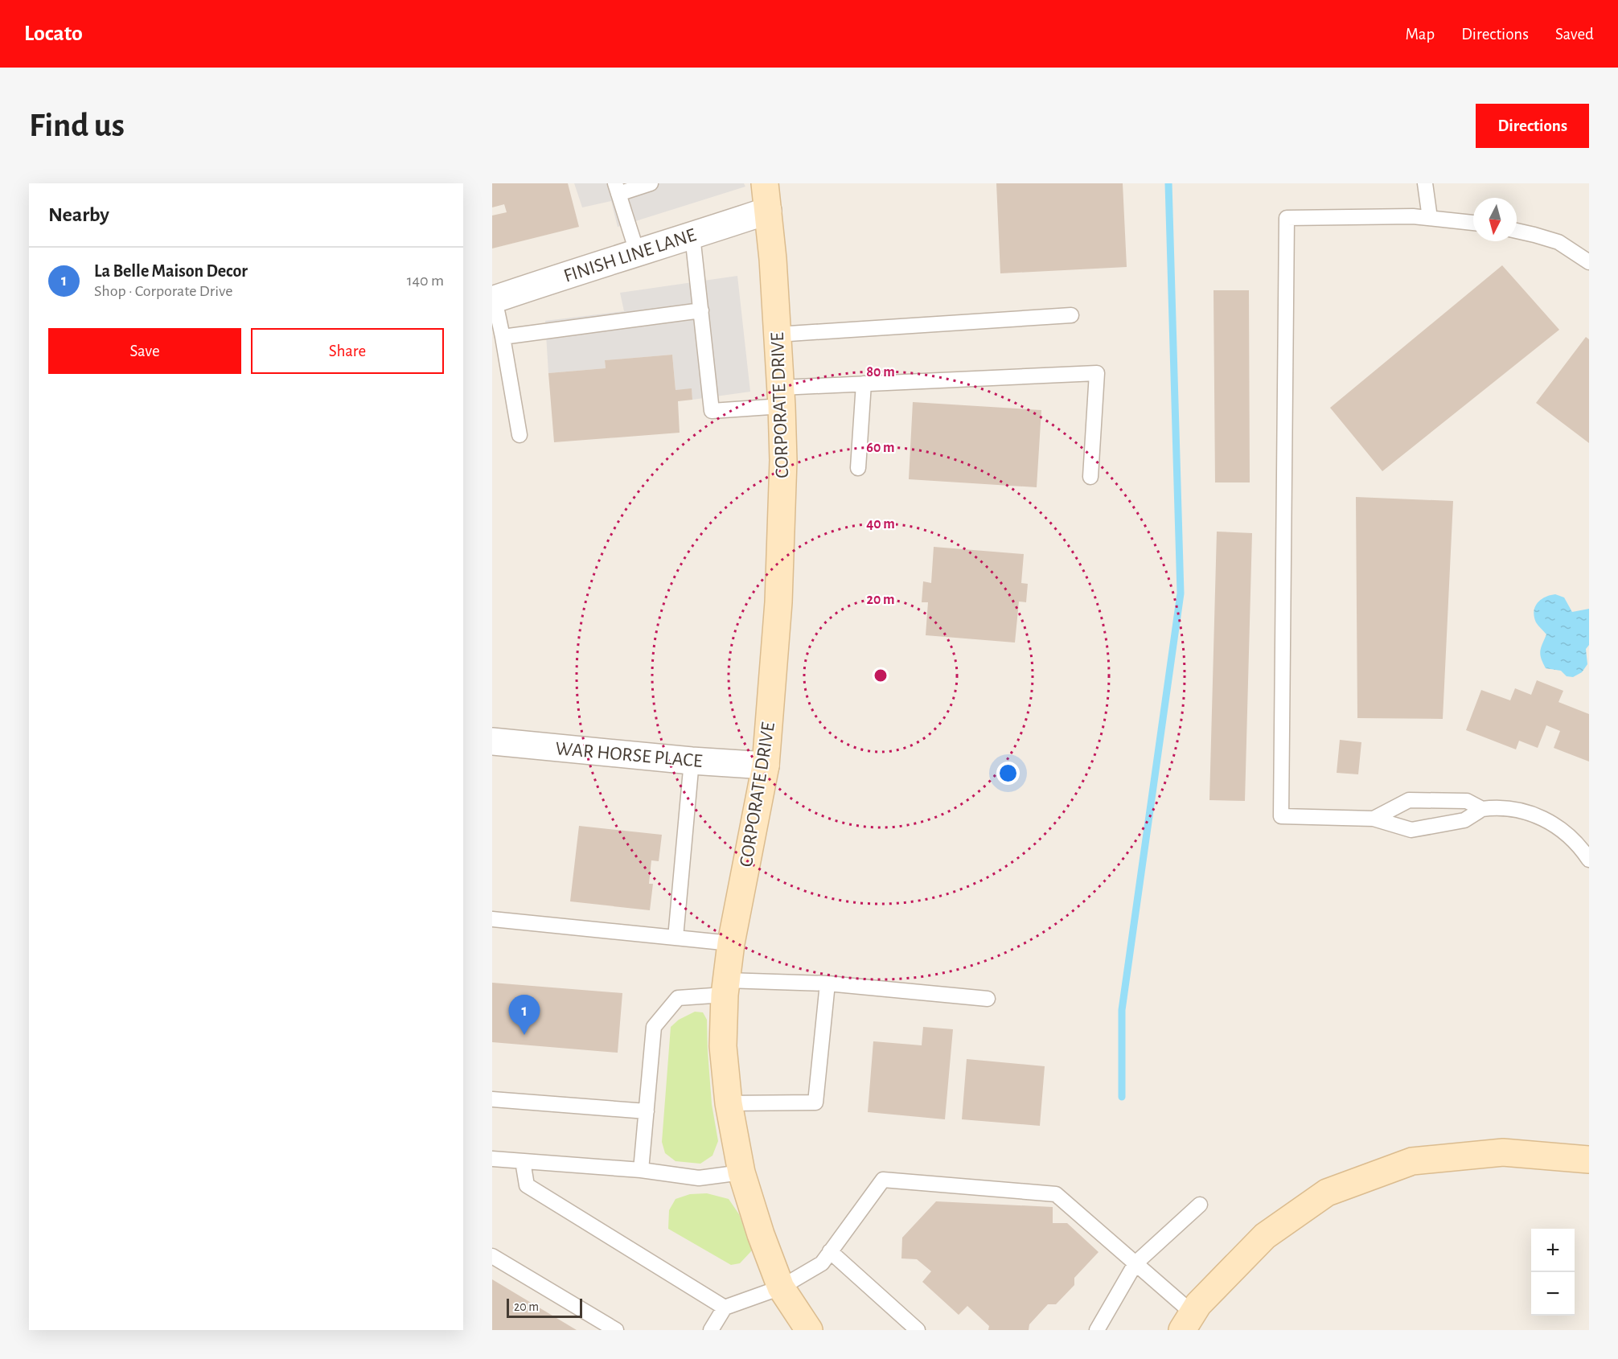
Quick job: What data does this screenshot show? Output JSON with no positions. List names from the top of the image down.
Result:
{
  "streets": {
    "street": ["FINISH LINE LANE", "CORPORATE DRIVE", "WAR HORSE PLACE"]
  },
  "crossings": [
    ["FINISH LINE LANE", "CORPORATE DRIVE"],
    ["CORPORATE DRIVE", "WAR HORSE PLACE"]
  ],
  "scale_bar": "20 m",
  "north": "bottom",
  "page": {
    "header": "Locato",
    "nav": ["Map", "Directions", "Saved"],
    "buttons": [
      "Directions",
      ["Save", "Share"]
    ],
    "title": "Find us",
    "heading": "Nearby",
    "list": [
      {
        "mark": "1",
        "name": "La Belle Maison Decor",
        "note": "Shop · Corporate Drive",
        "value": "140 m"
      }
    ],
    "pins": "1",
    "map_buttons": ["+", "−"],
    "scale": "20 m"
  },
  "rings": [
    "80 m",
    "60 m",
    "40 m",
    "20 m"
  ]
}
